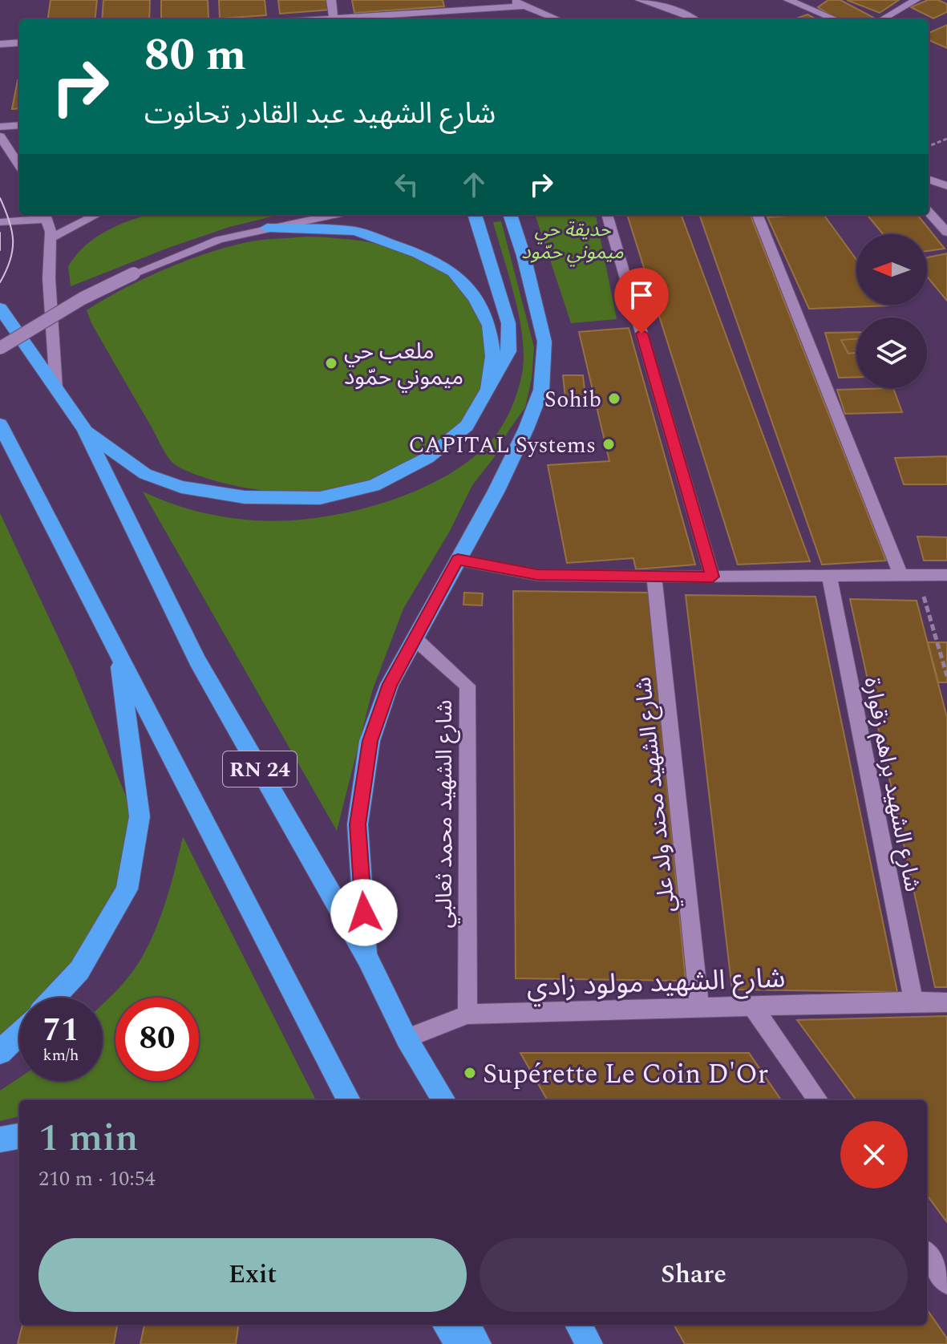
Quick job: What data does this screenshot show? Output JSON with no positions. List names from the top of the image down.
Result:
{
  "streets": {
    "highway": ["RN 24"],
    "street": [
      "شارع الشهيد براهم زقوارة",
      "شارع الشهيد محند ولد علي",
      "شارع الشهيد محمد ثعالبي",
      "شارع الشهيد مولود زادي"
    ]
  },
  "crossings": [
    ["RN 24", "شارع الشهيد مولود زادي"],
    ["شارع الشهيد براهم زقوارة", "شارع الشهيد مولود زادي"],
    ["شارع الشهيد محند ولد علي", "شارع الشهيد مولود زادي"],
    ["شارع الشهيد محمد ثعالبي", "شارع الشهيد مولود زادي"]
  ],
  "parks": ["حديقة حي ميموني حمّود"],
  "places": [
    "ملعب حي ميموني حمّود",
    "Sohib",
    "CAPITAL Systems",
    "Supérette Le Coin D'Or"
  ],
  "north": "left",
  "page": {
    "turn": ["80 m", "شارع الشهيد عبد القادر تحانوت"],
    "speed": "71 km/h",
    "limit": "80",
    "heading": ["1 min", "210 m · 10:54"],
    "buttons": ["Exit", "Share"]
  }
}
